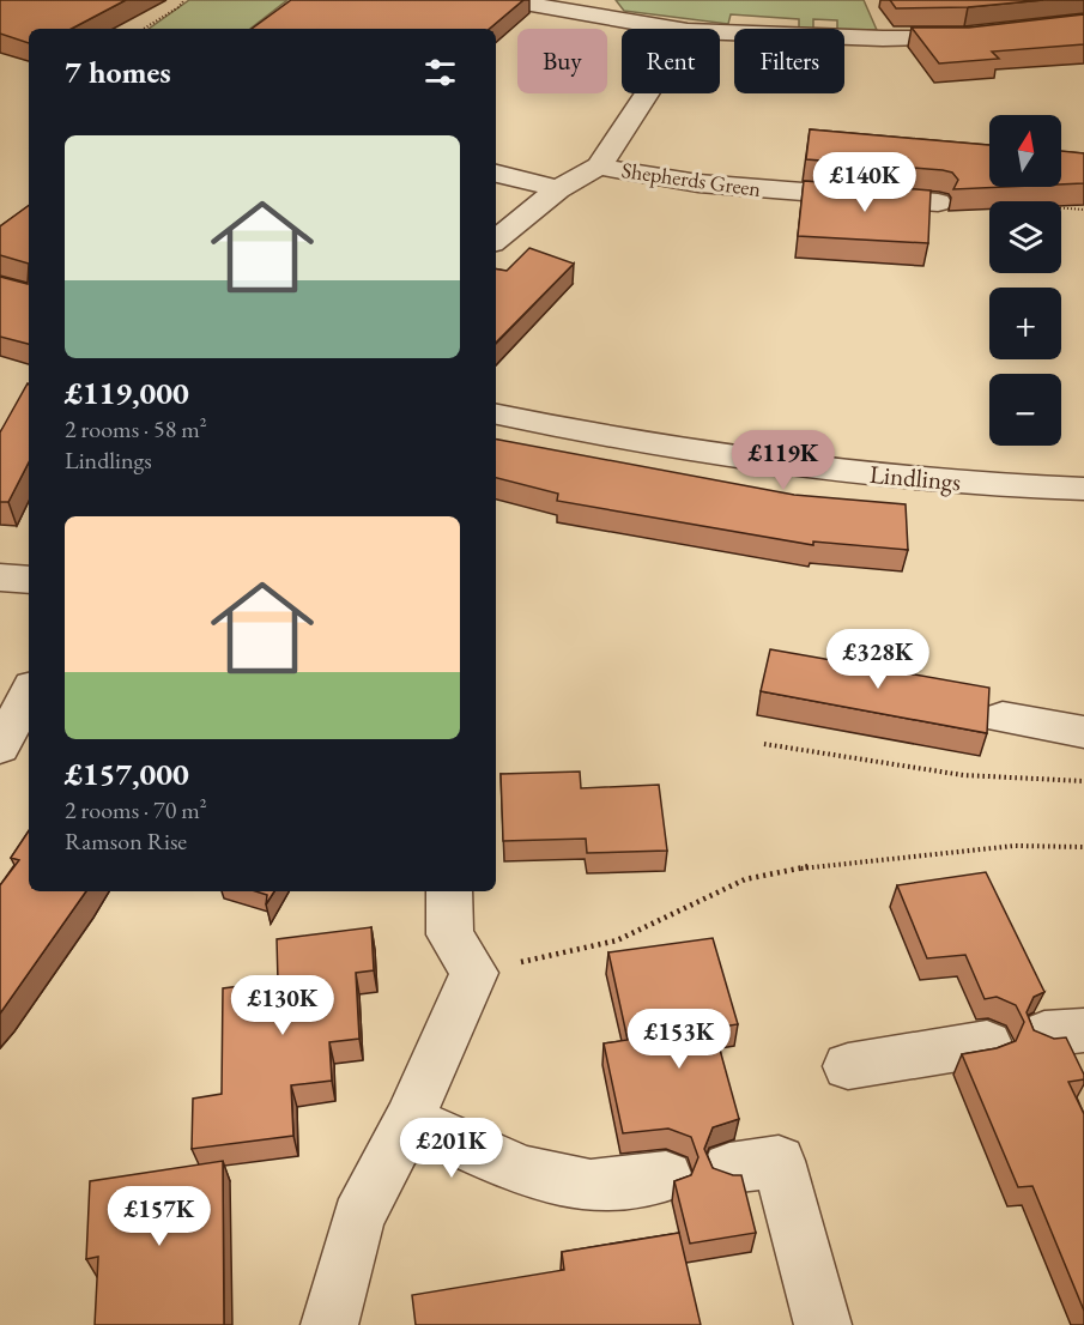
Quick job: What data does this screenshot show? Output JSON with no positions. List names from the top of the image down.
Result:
{
  "streets": {
    "street": ["Shepherds Green", "Lindlings"]
  },
  "north": "top",
  "page": {
    "chip": ["Buy", "Rent", "Filters"],
    "heading": "7 homes",
    "map_buttons": ["+", "−"],
    "list": [
      {
        "name": "£119,000",
        "note": "2 rooms · 58 m² · Lindlings"
      },
      {
        "name": "£157,000",
        "note": "2 rooms · 70 m² · Ramson Rise"
      }
    ],
    "price": [
      "£140K",
      "£119K",
      "£328K",
      "£130K",
      "£153K",
      "£201K",
      "£157K"
    ]
  }
}
